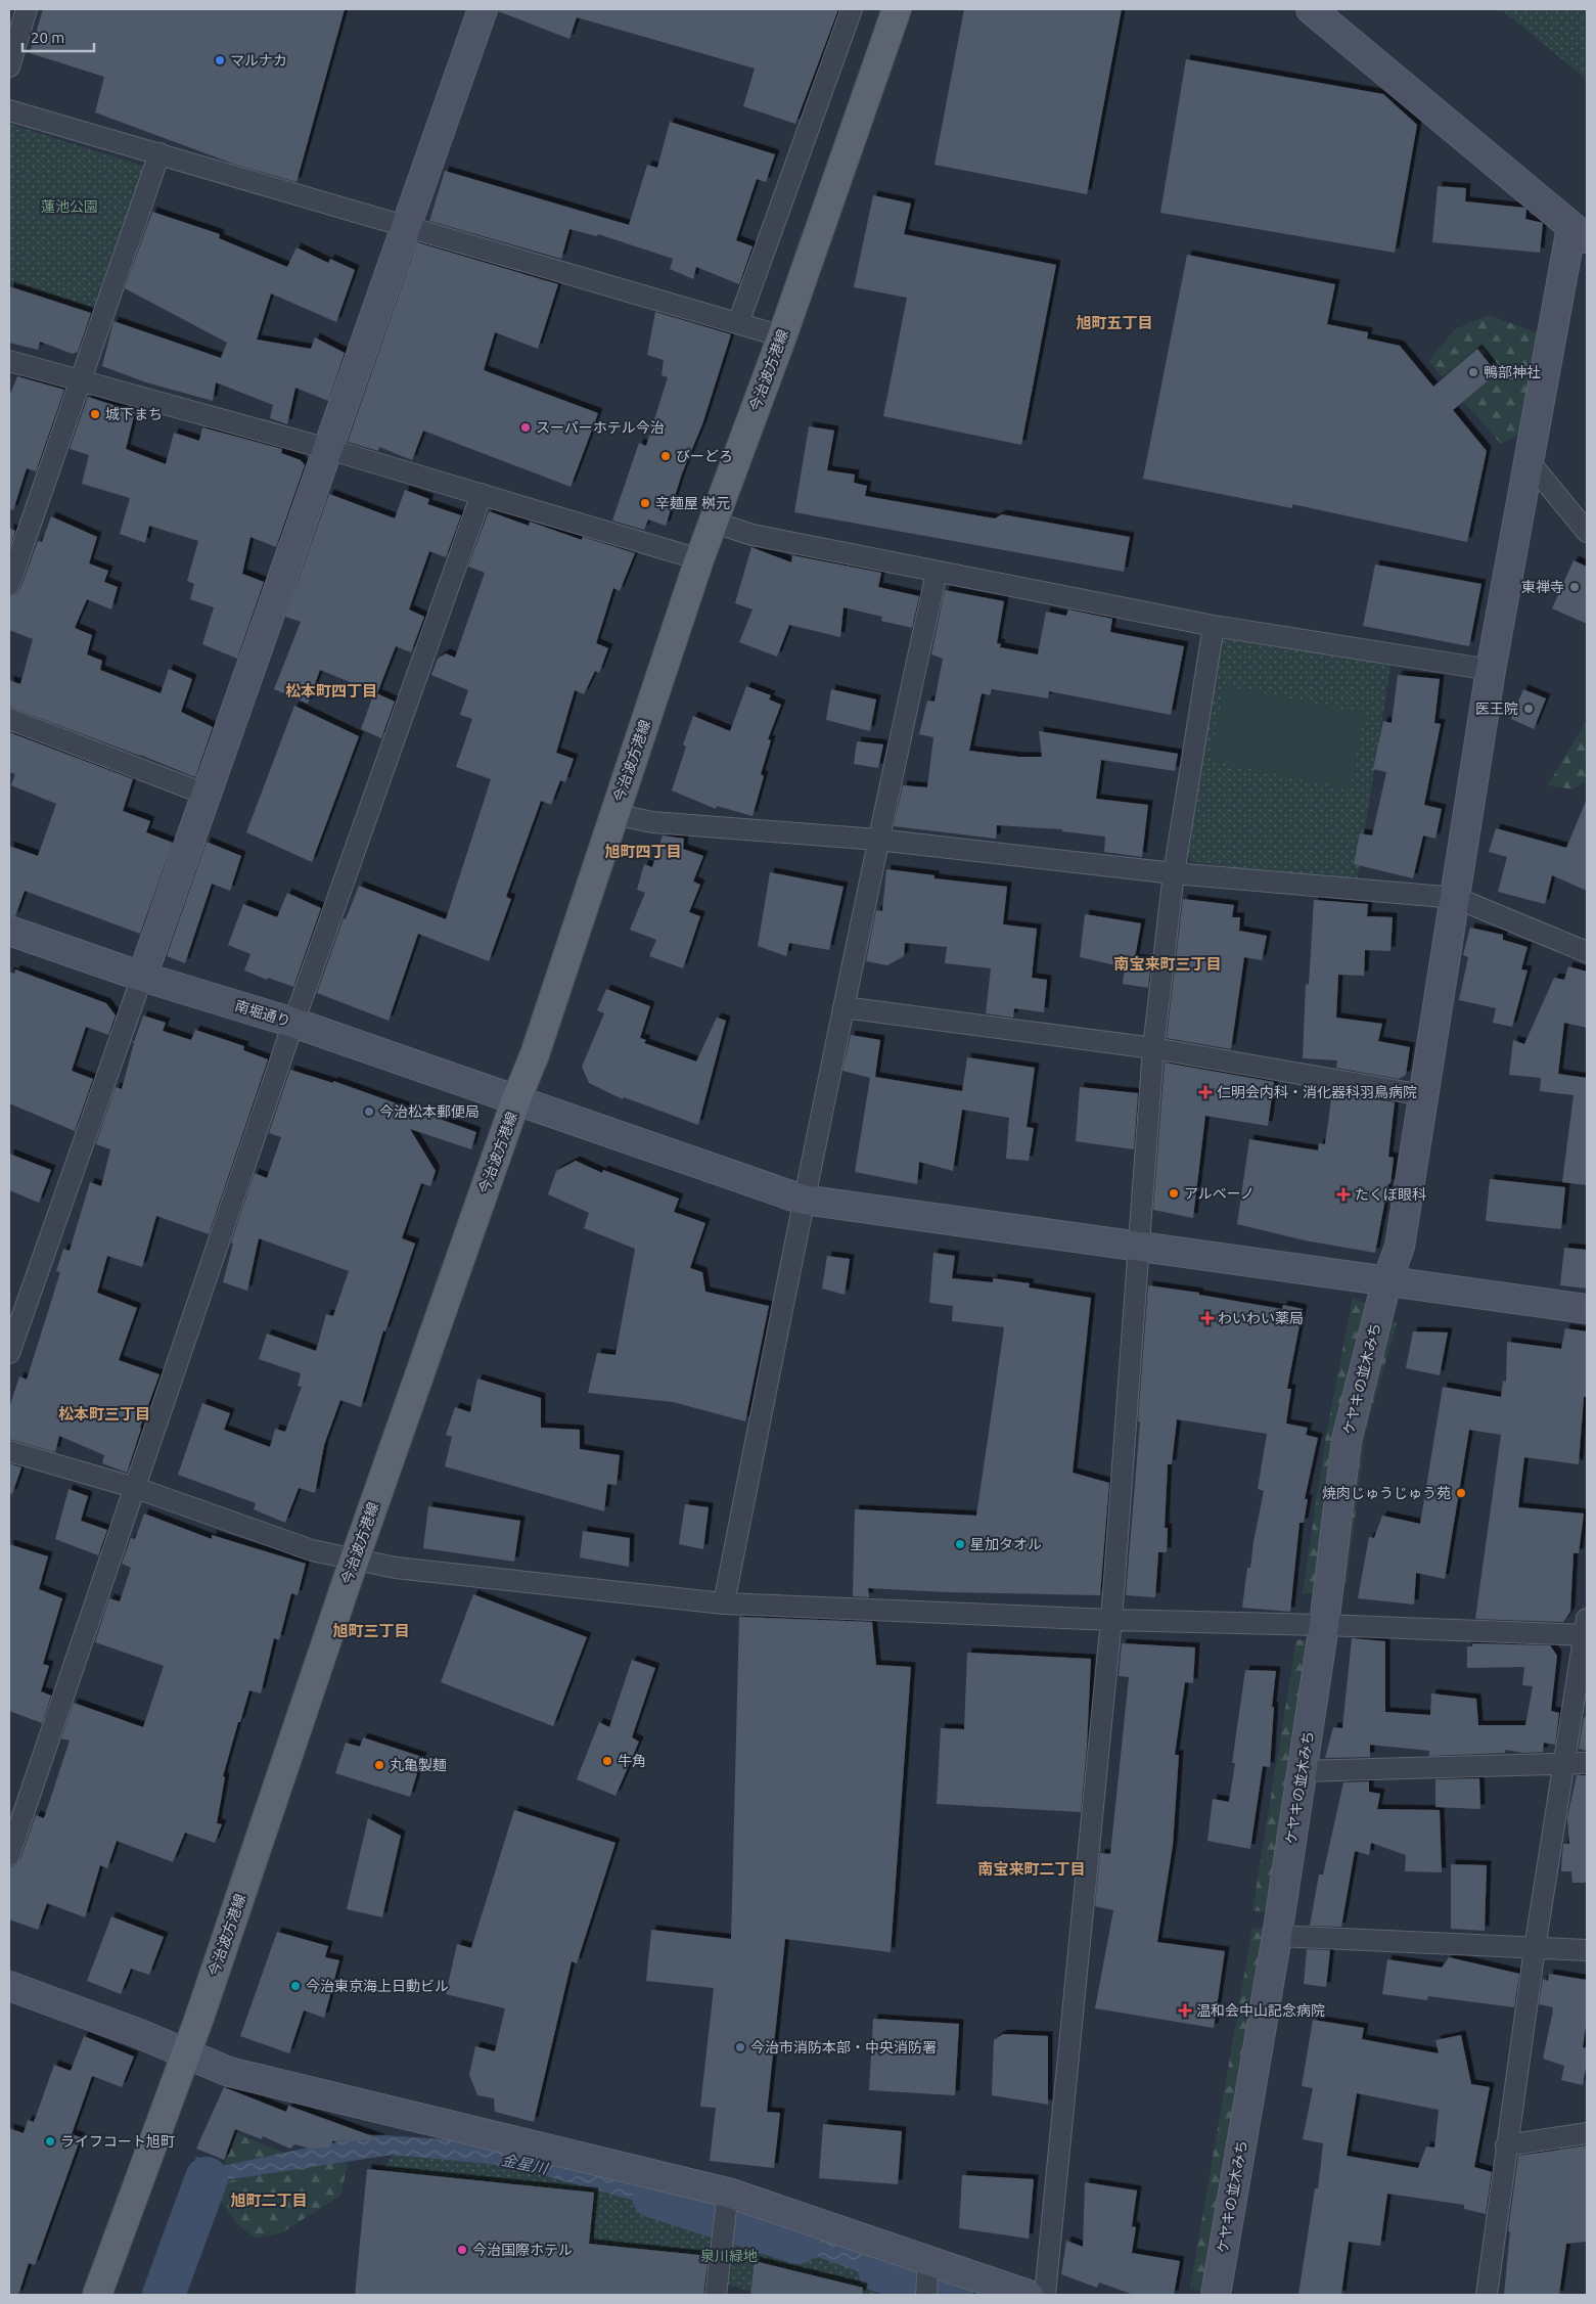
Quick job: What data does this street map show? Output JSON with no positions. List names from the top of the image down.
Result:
{
  "streets": {
    "main road": ["今治波方港線"],
    "street": ["南堀通り", "ケヤキの並木みち"]
  },
  "crossings": [
    ["今治波方港線", "南堀通り"],
    ["南堀通り", "ケヤキの並木みち"]
  ],
  "districts": [
    "旭町五丁目",
    "松本町四丁目",
    "旭町四丁目",
    "南宝来町三丁目",
    "松本町三丁目",
    "旭町三丁目",
    "南宝来町二丁目",
    "旭町二丁目"
  ],
  "water": ["金星川"],
  "parks": ["蓮池公園", "泉川緑地"],
  "places": {
    "other": [
      "マルナカ",
      "鴨部神社",
      "城下まち",
      "スーパーホテル今治",
      "びーどろ",
      "辛麺屋 桝元",
      "東禅寺",
      "医王院",
      "今治松本郵便局",
      "アルベーノ",
      "焼肉じゅうじゅう苑",
      "星加タオル",
      "牛角",
      "丸亀製麺",
      "今治東京海上日動ビル",
      "今治市消防本部・中央消防署",
      "ライフコート旭町",
      "今治国際ホテル"
    ],
    "health": [
      "仁明会内科・消化器科羽鳥病院",
      "たくぼ眼科",
      "わいわい薬局",
      "温和会中山記念病院"
    ]
  },
  "scale_bar": "20 m"
}
